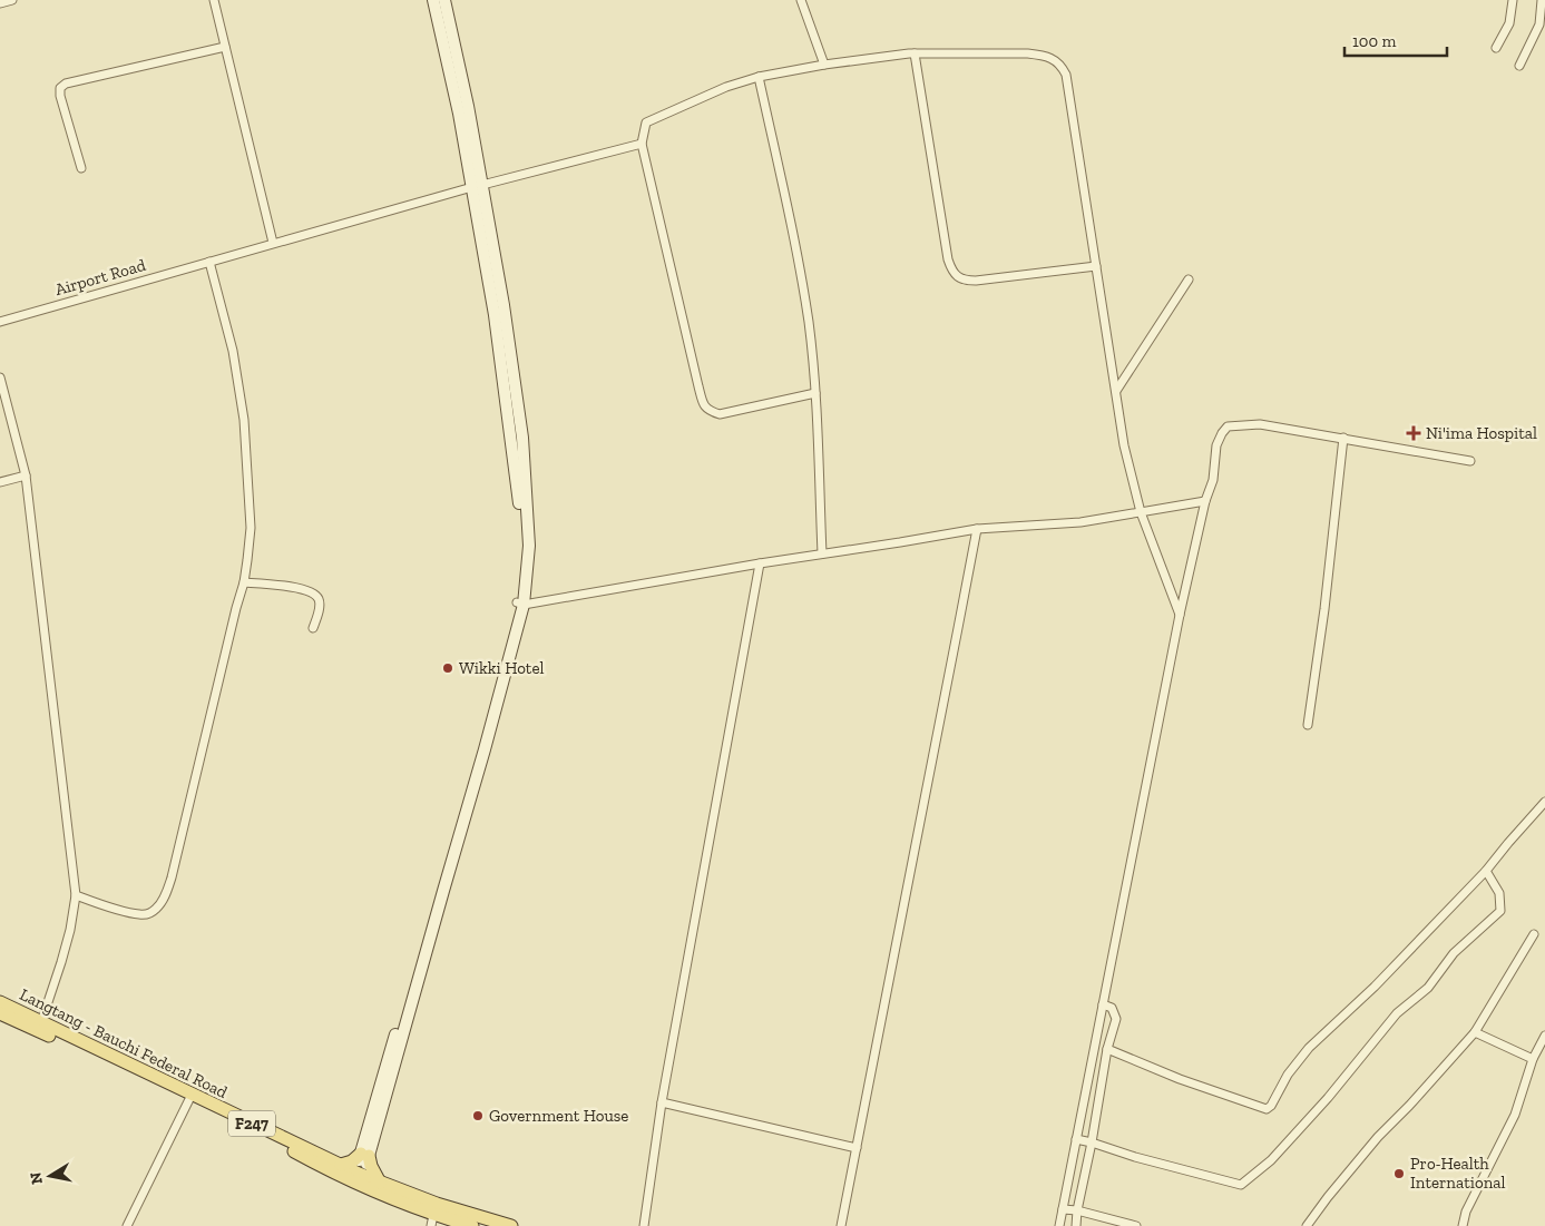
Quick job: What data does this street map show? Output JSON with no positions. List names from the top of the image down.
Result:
{
  "streets": {
    "main road": ["Langtang - Bauchi Federal Road", "F247"],
    "street": ["Airport Road"]
  },
  "places": {
    "health": ["Ni'ima Hospital"],
    "other": ["Wikki Hotel", "Government House", "Pro-Health International"]
  },
  "scale_bar": "100 m",
  "north": "left"
}
